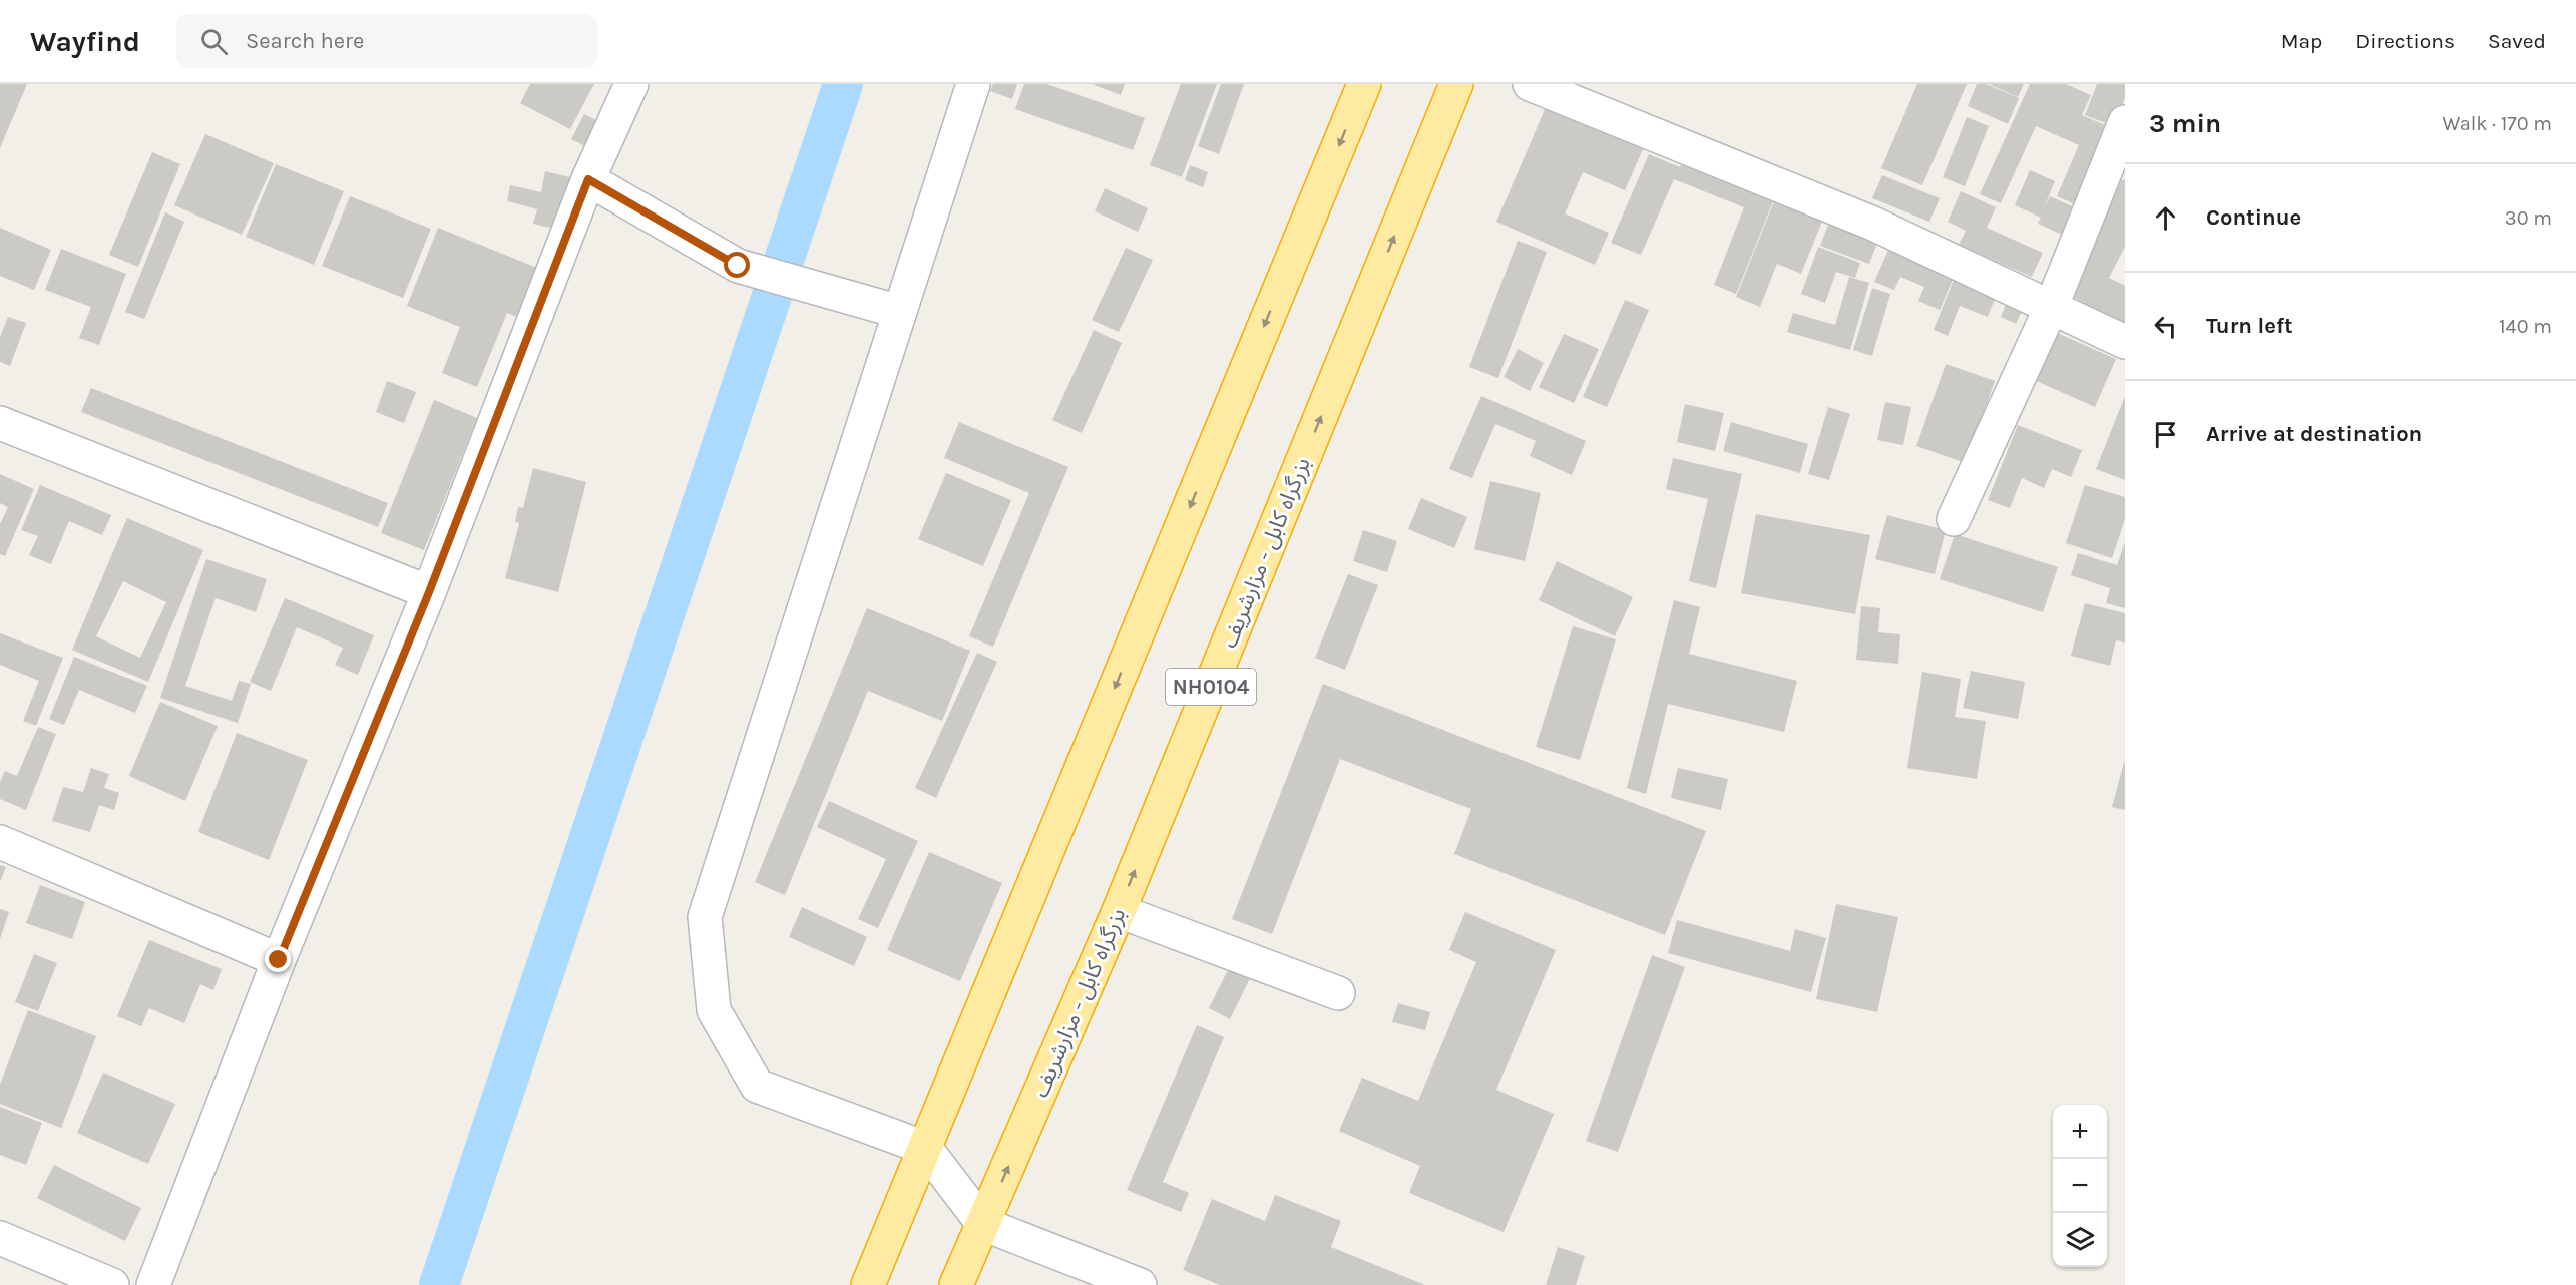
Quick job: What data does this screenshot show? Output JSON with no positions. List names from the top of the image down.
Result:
{
  "streets": {
    "highway": ["بزرگراه کابل - مزارشریف", "NH0104"]
  },
  "page": {
    "header": "Wayfind",
    "search": "Search here",
    "nav": ["Map", "Directions", "Saved"],
    "heading": ["3 min", "Walk · 170 m"],
    "list": [
      ["Continue", "30 m"],
      ["Turn left", "140 m"],
      "Arrive at destination"
    ],
    "map_buttons": ["+", "−"]
  }
}
